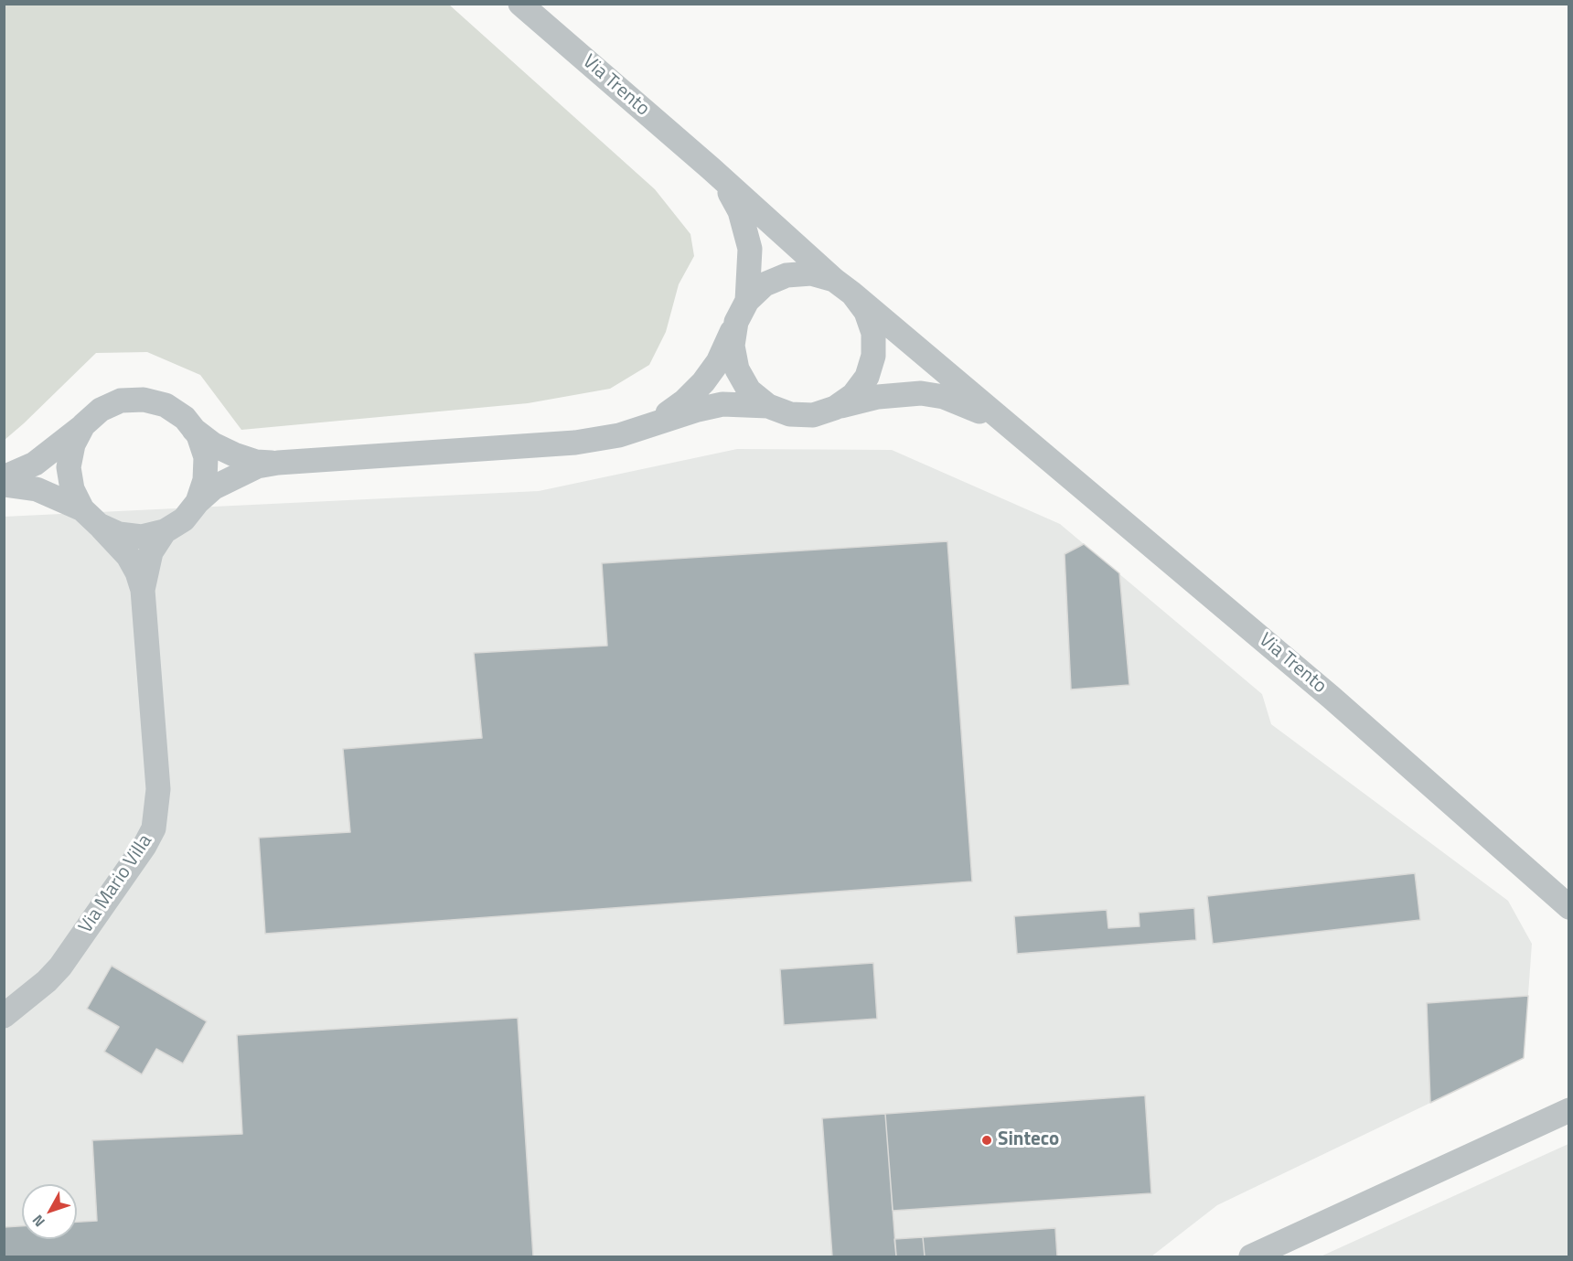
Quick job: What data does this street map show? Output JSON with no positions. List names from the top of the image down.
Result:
{
  "streets": {
    "street": ["Via Trento", "Via Mario Villa"]
  },
  "places": ["Sinteco"],
  "north": "bottom left"
}
